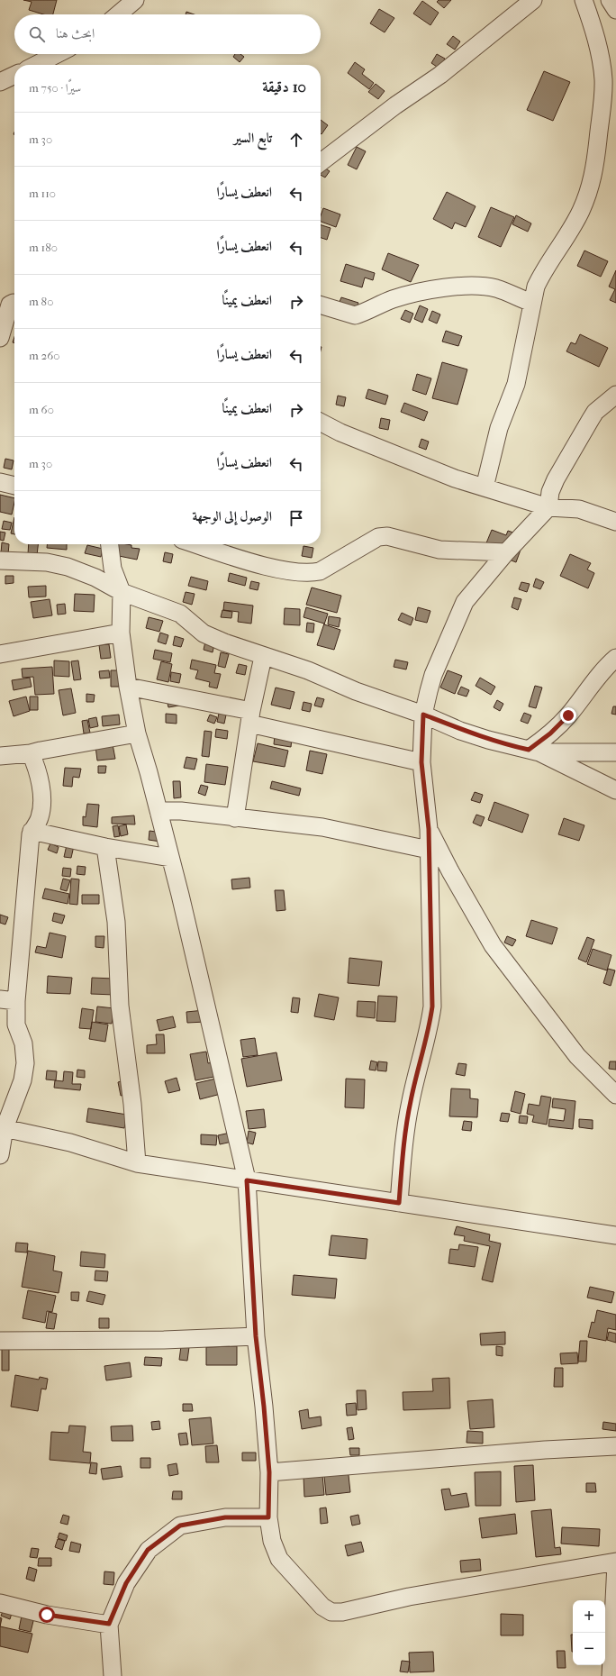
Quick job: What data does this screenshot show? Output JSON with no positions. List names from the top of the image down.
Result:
{
  "page": {
    "search": "ابحث هنا",
    "heading": ["10 دقيقة", "سيرًا · 750 m"],
    "list": [
      ["تابع السير", "30 m"],
      ["انعطف يسارًا", "110 m"],
      ["انعطف يسارًا", "180 m"],
      ["انعطف يمينًا", "80 m"],
      ["انعطف يسارًا", "260 m"],
      ["انعطف يمينًا", "60 m"],
      ["انعطف يسارًا", "30 m"],
      "الوصول إلى الوجهة"
    ],
    "map_buttons": ["+", "−"]
  }
}
